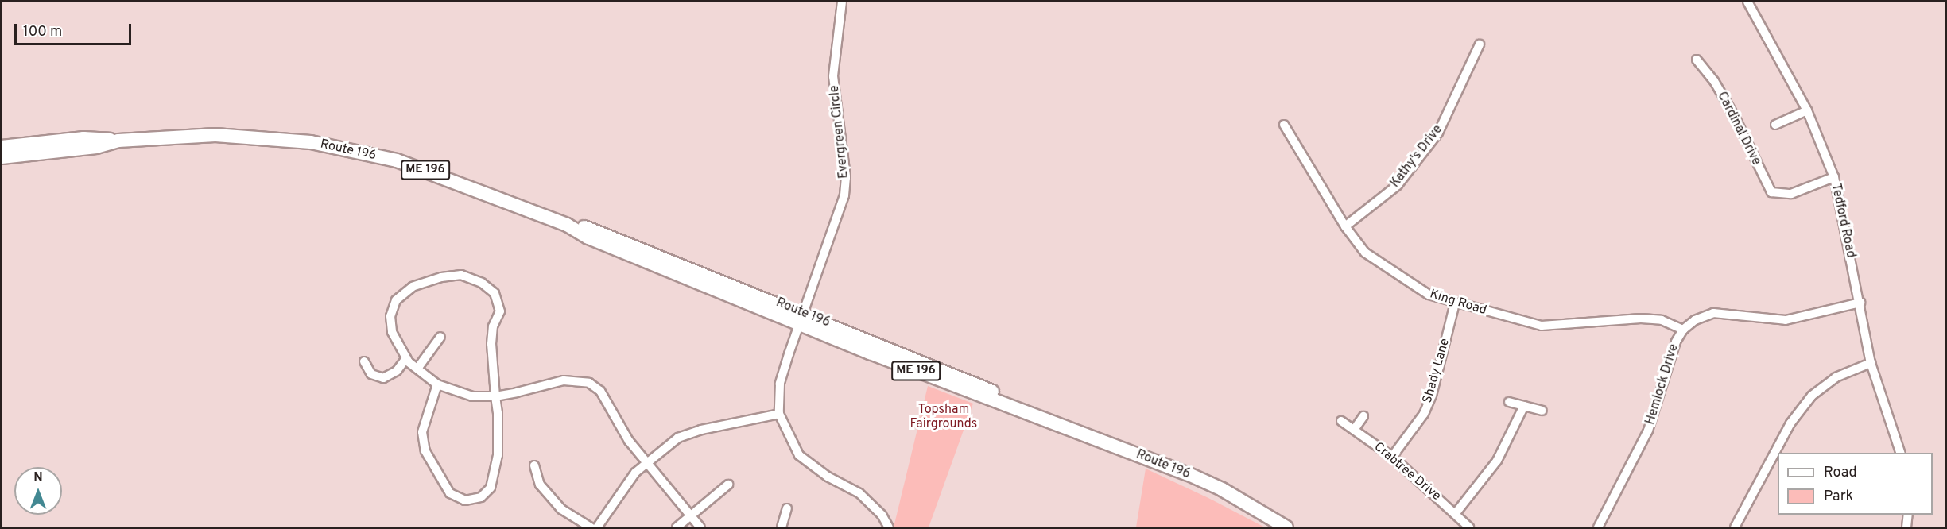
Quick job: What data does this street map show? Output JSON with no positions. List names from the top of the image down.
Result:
{
  "streets": {
    "highway": ["Route 196", "ME 196"],
    "street": [
      "Cardinal Drive",
      "Evergreen Circle",
      "Kathy's Drive",
      "Tedford Road",
      "King Road",
      "Shady Lane",
      "Hemlock Drive",
      "Crabtree Drive"
    ]
  },
  "crossings": [
    ["Cardinal Drive", "Tedford Road"],
    ["Evergreen Circle", "Route 196"],
    ["Kathy's Drive", "King Road"],
    ["Tedford Road", "Hemlock Drive"],
    ["King Road", "Shady Lane"],
    ["King Road", "Hemlock Drive"],
    ["Shady Lane", "Crabtree Drive"]
  ],
  "parks": ["Topsham Fairgrounds"],
  "legend": ["Road", "Park"],
  "scale_bar": "100 m",
  "north": "top"
}
